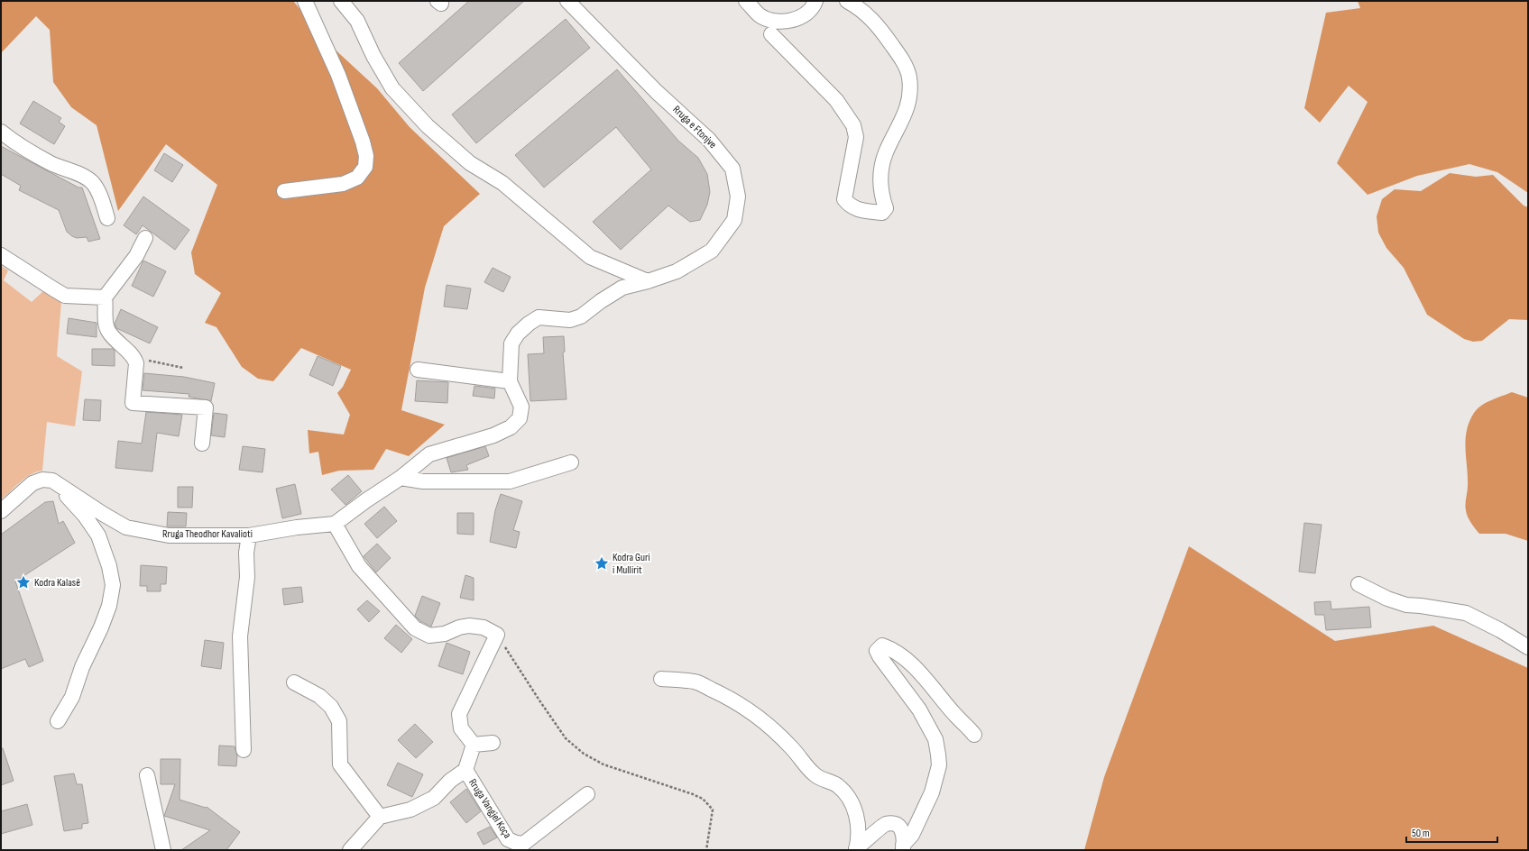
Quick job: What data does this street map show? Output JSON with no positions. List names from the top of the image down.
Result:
{
  "streets": {
    "street": ["Rruga e Ftonjve", "Rruga Theodhor Kavalioti", "Rruga Vangjel Koça"]
  },
  "places": {
    "place": ["Kodra Guri i Mullirit", "Kodra Kalasë"]
  },
  "scale_bar": "50 m"
}
